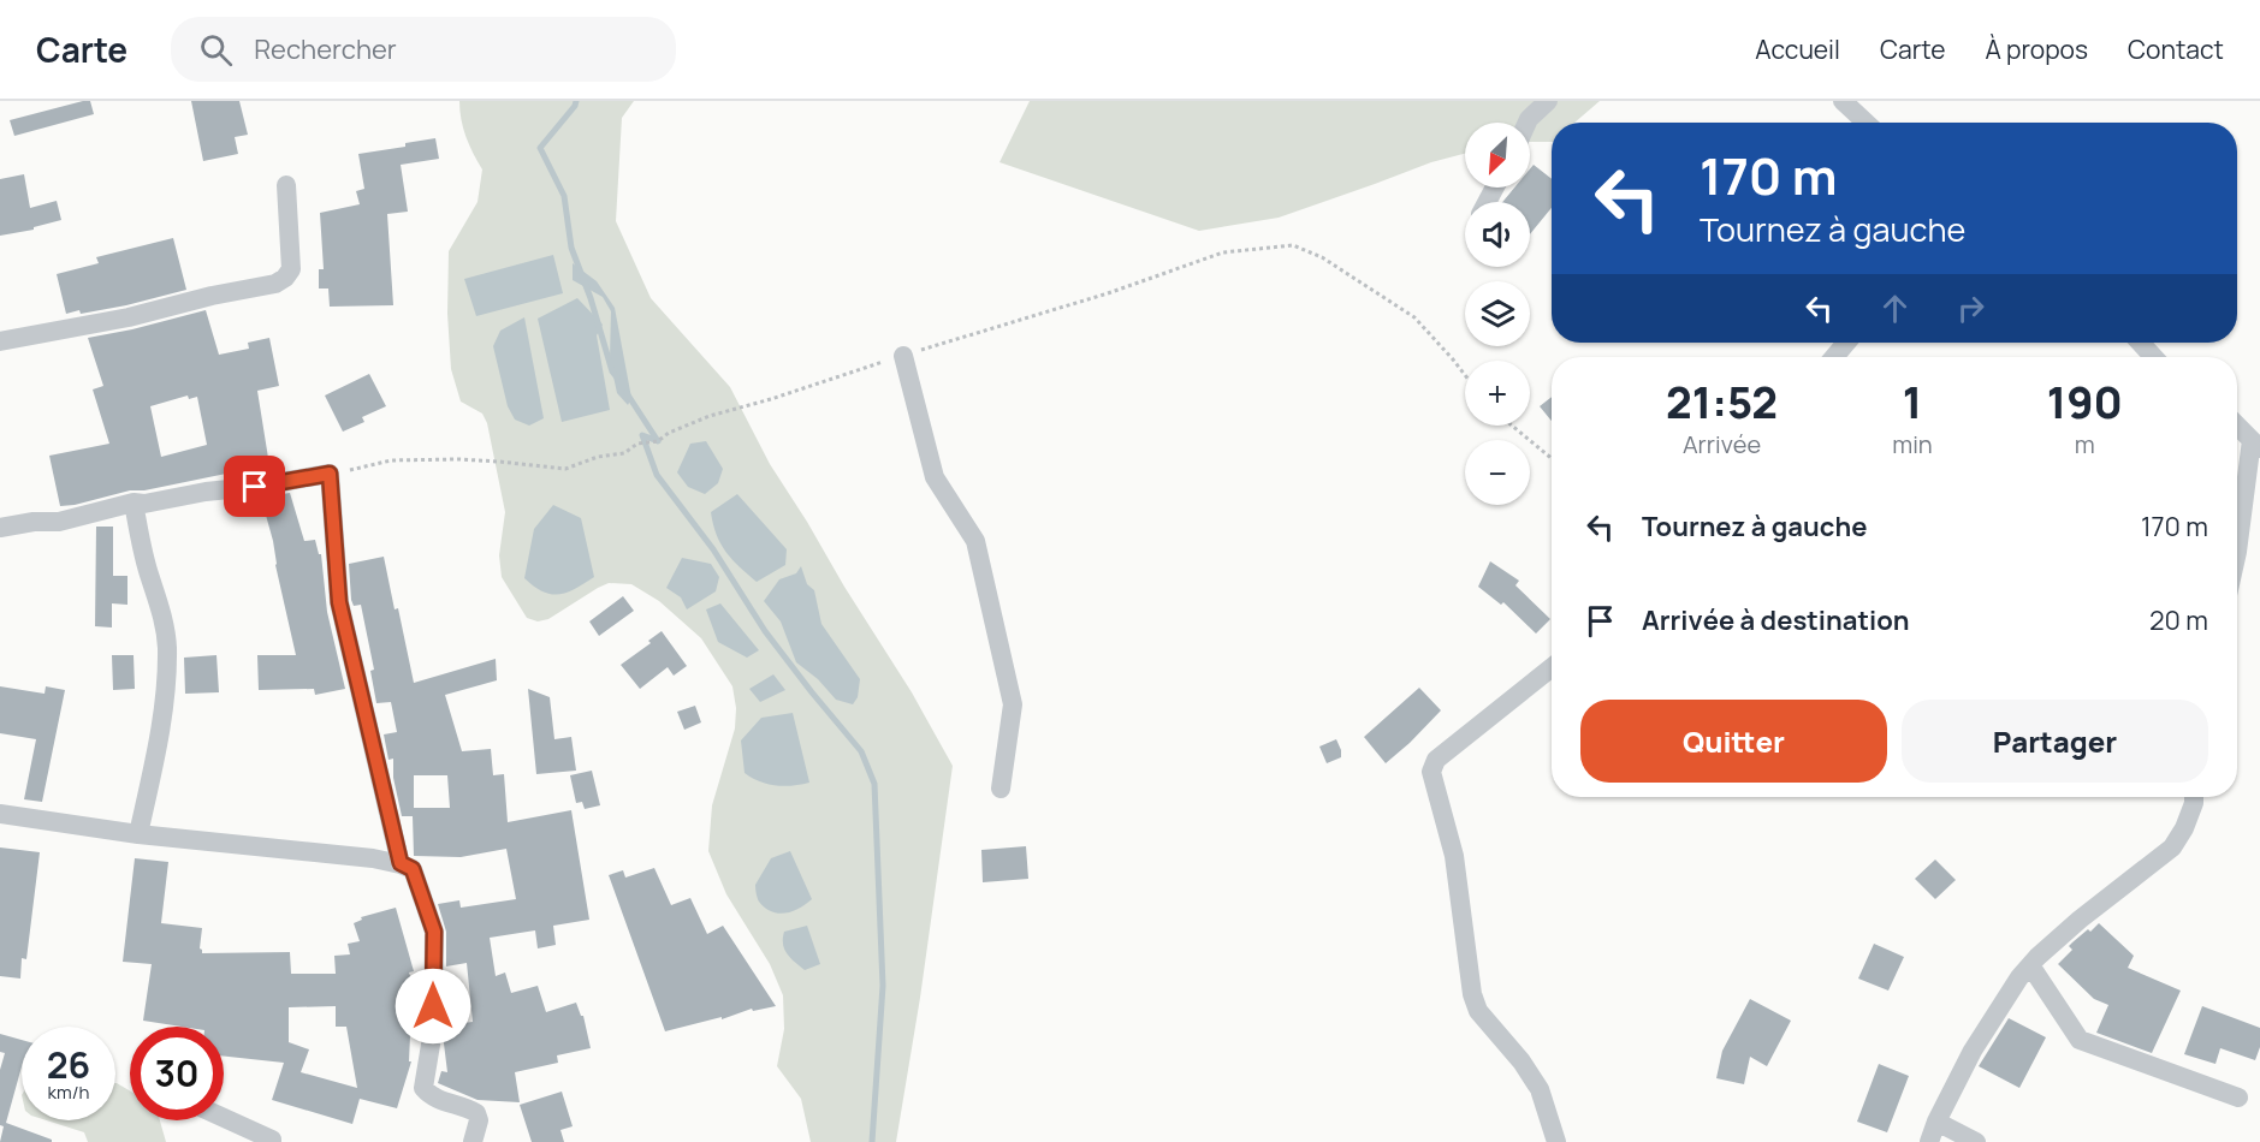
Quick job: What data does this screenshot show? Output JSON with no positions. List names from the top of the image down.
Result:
{
  "north": "bottom left",
  "page": {
    "header": "Carte",
    "search": "Rechercher",
    "nav": [
      "Accueil",
      "Carte",
      "À propos",
      "Contact"
    ],
    "map_buttons": ["+", "−"],
    "turn": ["170 m", "Tournez à gauche"],
    "eta": [
      "21:52",
      "Arrivée",
      "1",
      "min",
      "190",
      "m"
    ],
    "list": [
      {
        "name": "Tournez à gauche",
        "value": "170 m"
      },
      {
        "name": "Arrivée à destination",
        "value": "20 m"
      }
    ],
    "buttons": ["Quitter", "Partager"],
    "speed": "26 km/h",
    "limit": "30"
  }
}
